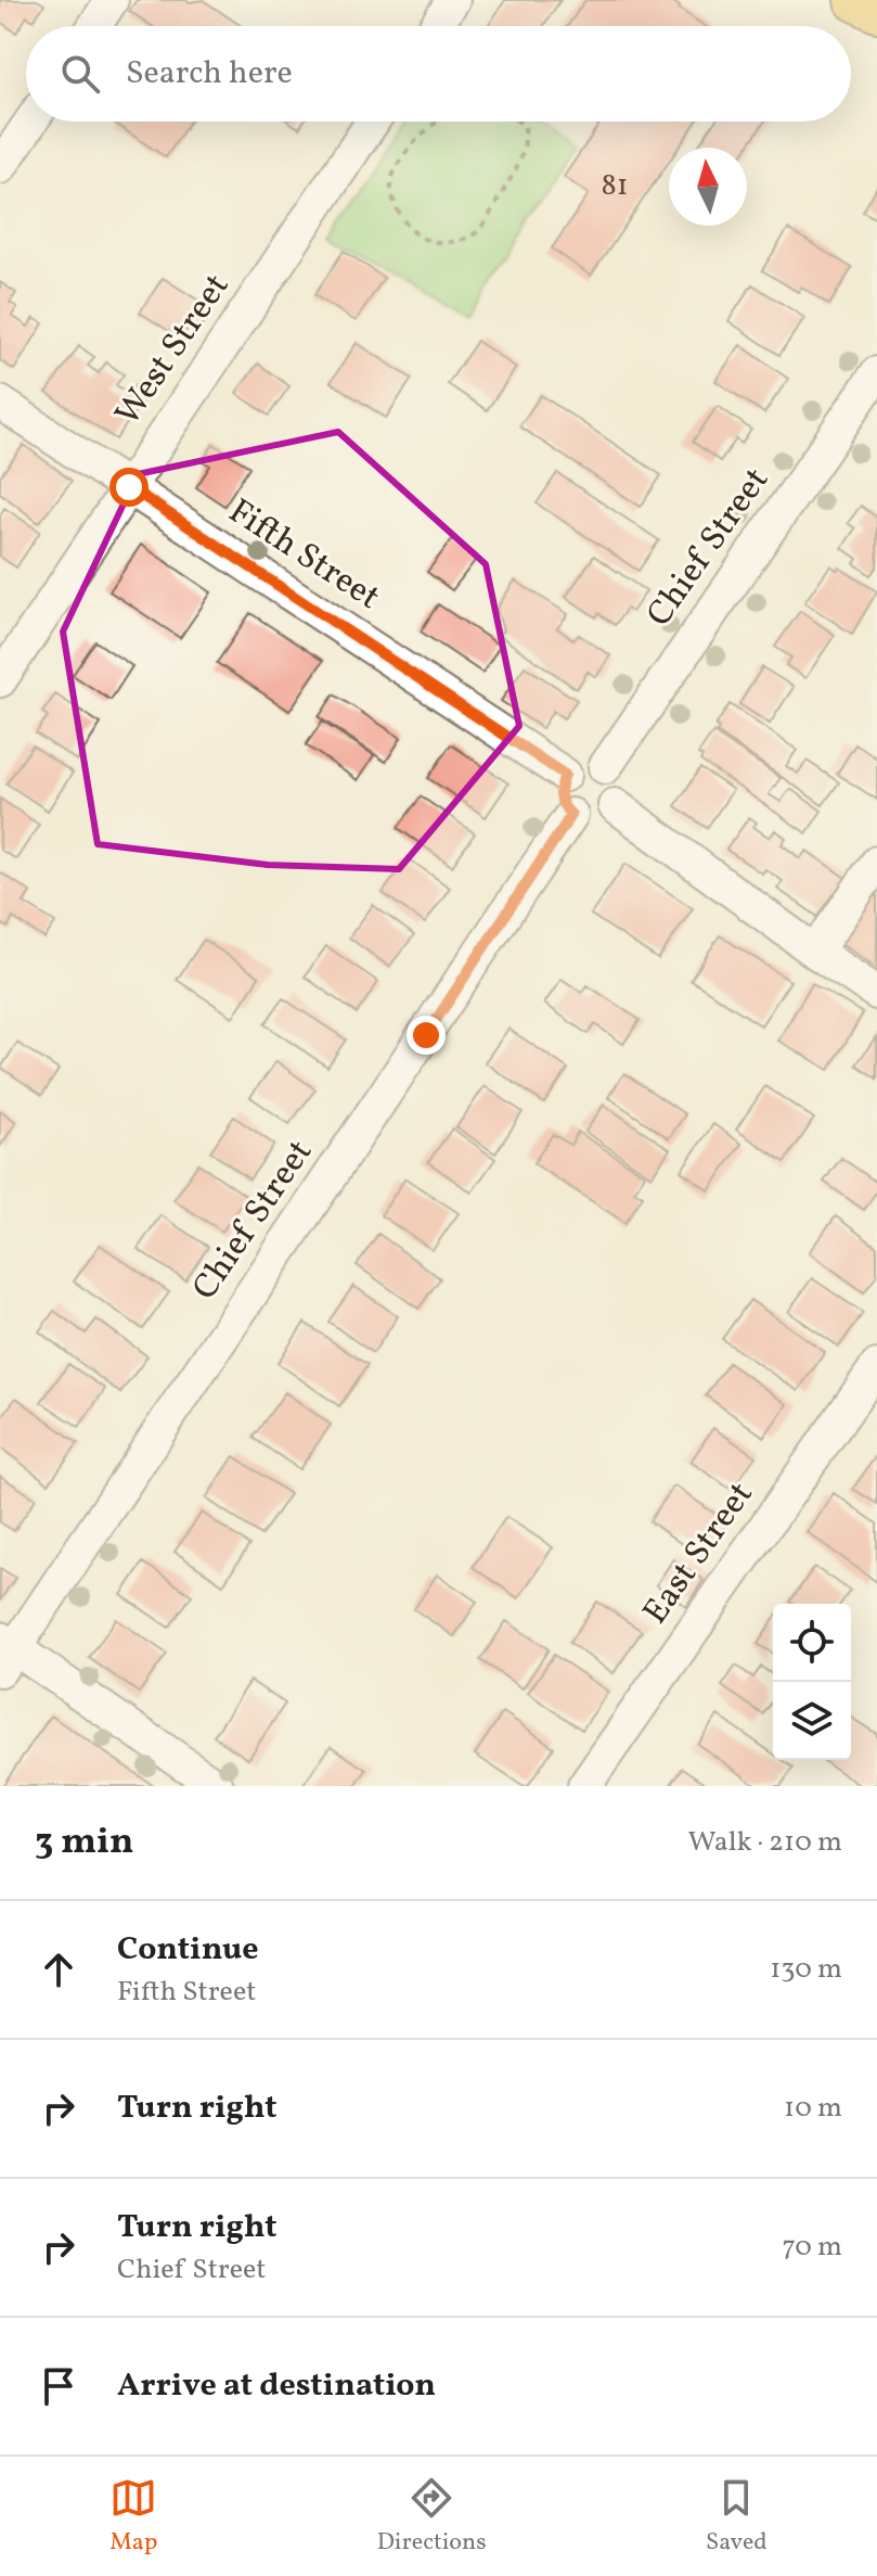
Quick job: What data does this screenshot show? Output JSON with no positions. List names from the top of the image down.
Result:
{
  "streets": {
    "street": [
      "West Street",
      "Chief Street",
      "Fifth Street",
      "East Street"
    ]
  },
  "crossings": [
    ["West Street", "Fifth Street"],
    ["Chief Street", "Fifth Street"]
  ],
  "house_numbers": ["81"],
  "north": "top",
  "page": {
    "search": "Search here",
    "heading": ["3 min", "Walk · 210 m"],
    "list": [
      ["Continue", "Fifth Street", "130 m"],
      ["Turn right", "10 m"],
      ["Turn right", "Chief Street", "70 m"],
      "Arrive at destination"
    ],
    "nav": ["Map", "Directions", "Saved"]
  }
}
